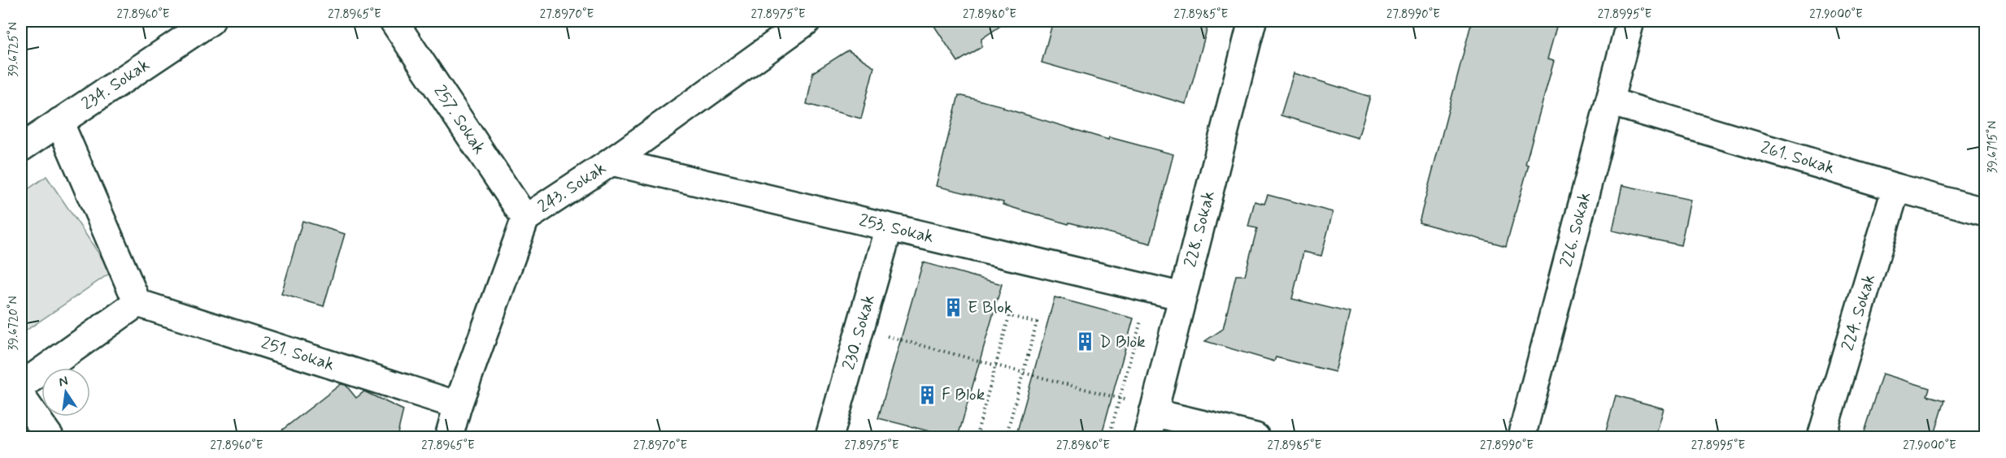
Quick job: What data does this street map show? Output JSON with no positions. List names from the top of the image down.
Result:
{
  "streets": {
    "street": [
      "234. Sokak",
      "257. Sokak",
      "261. Sokak",
      "243. Sokak",
      "253. Sokak",
      "228. Sokak",
      "226. Sokak",
      "224. Sokak",
      "230. Sokak",
      "251. Sokak"
    ]
  },
  "crossings": [
    ["257. Sokak", "243. Sokak"],
    ["261. Sokak", "226. Sokak"],
    ["261. Sokak", "224. Sokak"],
    ["243. Sokak", "253. Sokak"],
    ["243. Sokak", "251. Sokak"],
    ["253. Sokak", "228. Sokak"],
    ["253. Sokak", "230. Sokak"]
  ],
  "places": {
    "building": ["E Blok", "D Blok", "F Blok"]
  },
  "north": "top",
  "coordinates": [
    "27.8960°E",
    "27.8965°E",
    "27.8970°E",
    "27.8975°E",
    "27.8980°E",
    "27.8985°E",
    "27.8990°E",
    "27.8995°E",
    "27.9000°E",
    "39.6725°N",
    "39.6715°N",
    "39.6720°N"
  ]
}
